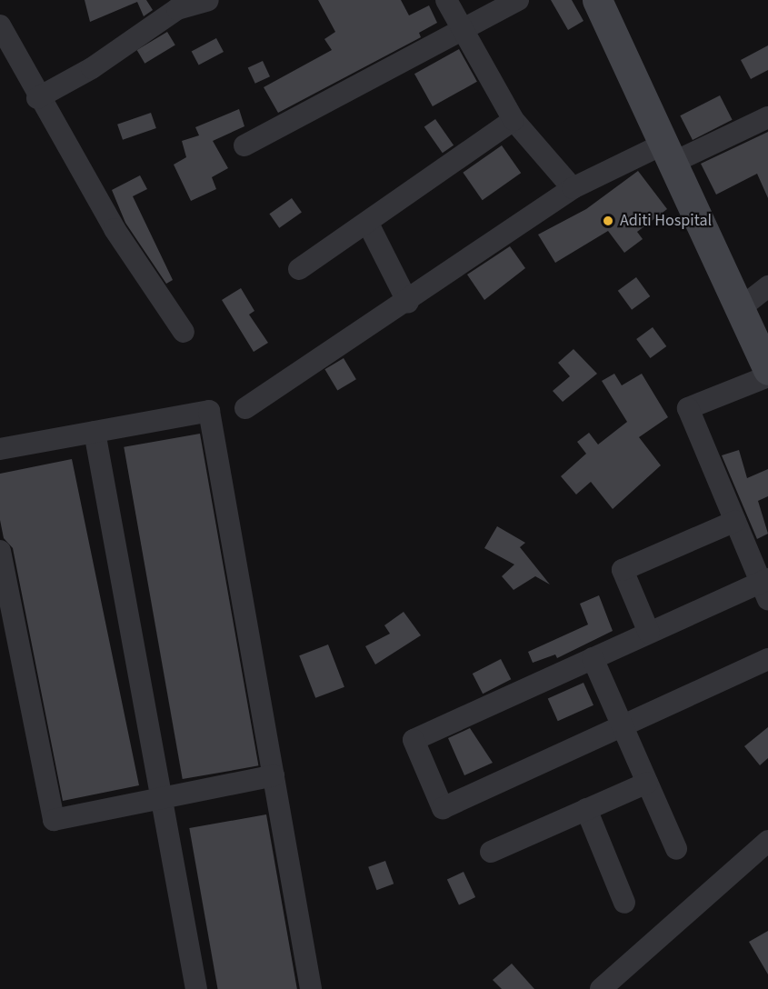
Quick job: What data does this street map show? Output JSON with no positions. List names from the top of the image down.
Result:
{
  "places": ["Aditi Hospital"]
}
